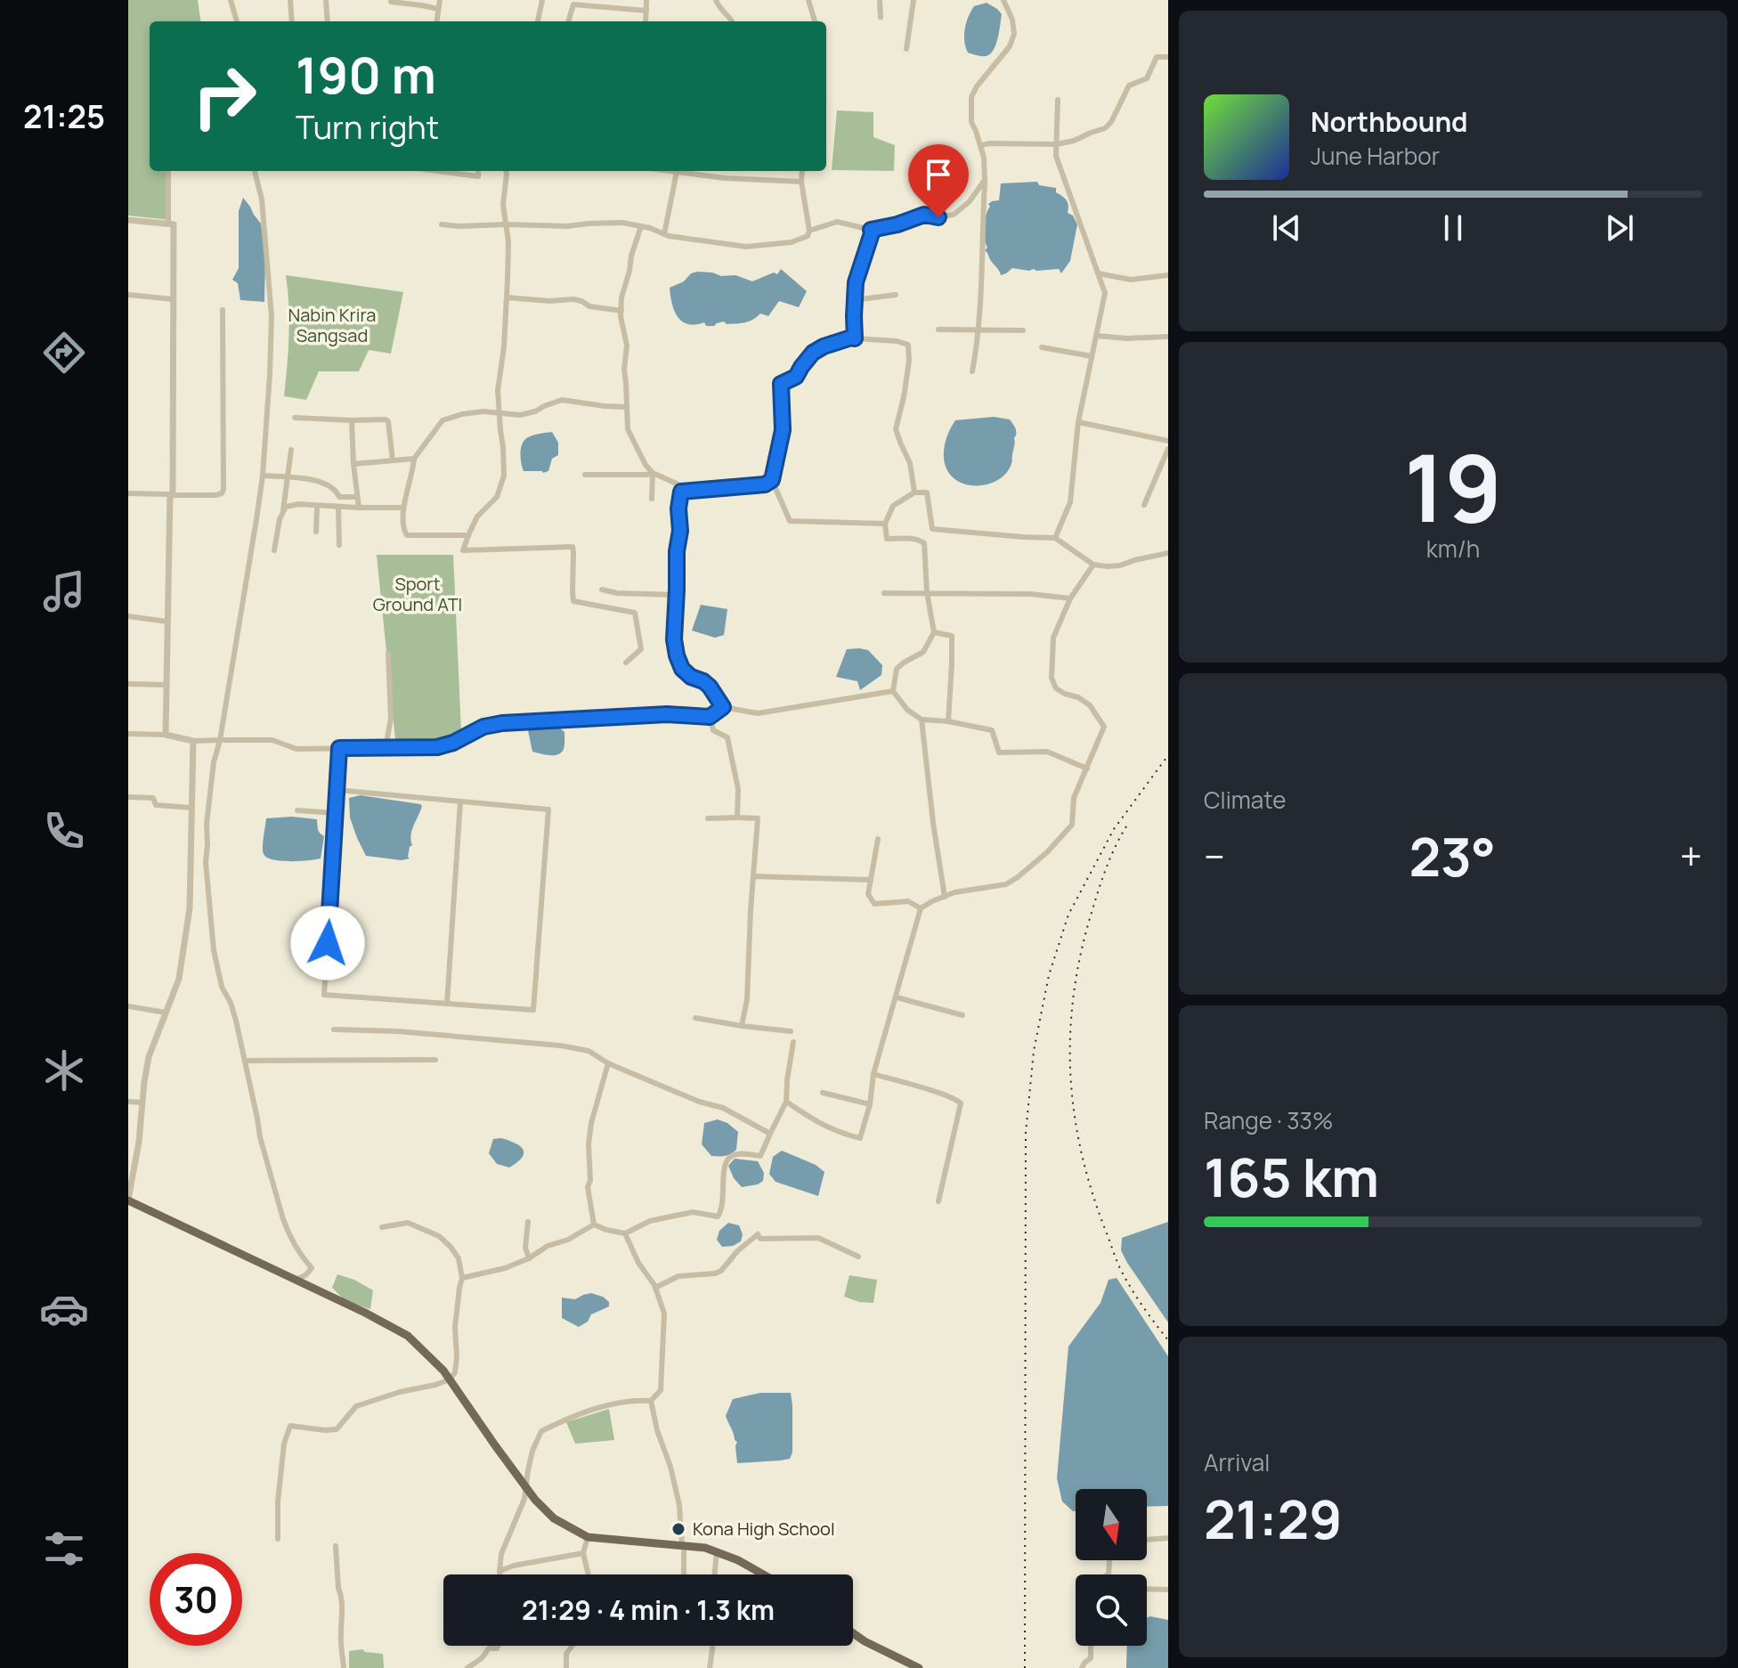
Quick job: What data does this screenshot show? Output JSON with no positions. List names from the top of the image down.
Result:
{
  "parks": ["Nabin Krira Sangsad", "Sport Ground ATI"],
  "places": ["Kona High School"],
  "north": "bottom",
  "page": {
    "tabs": "21:25",
    "turn": ["190 m", "Turn right"],
    "song": ["Northbound", "June Harbor"],
    "tile": [
      ["19", "km/h"],
      "Climate",
      ["Range · 33%", "165 km"],
      ["Arrival", "21:29"]
    ],
    "heat": ["−", "23°", "+"],
    "limit": "30",
    "trip": "21:29 · 4 min · 1.3 km"
  }
}
